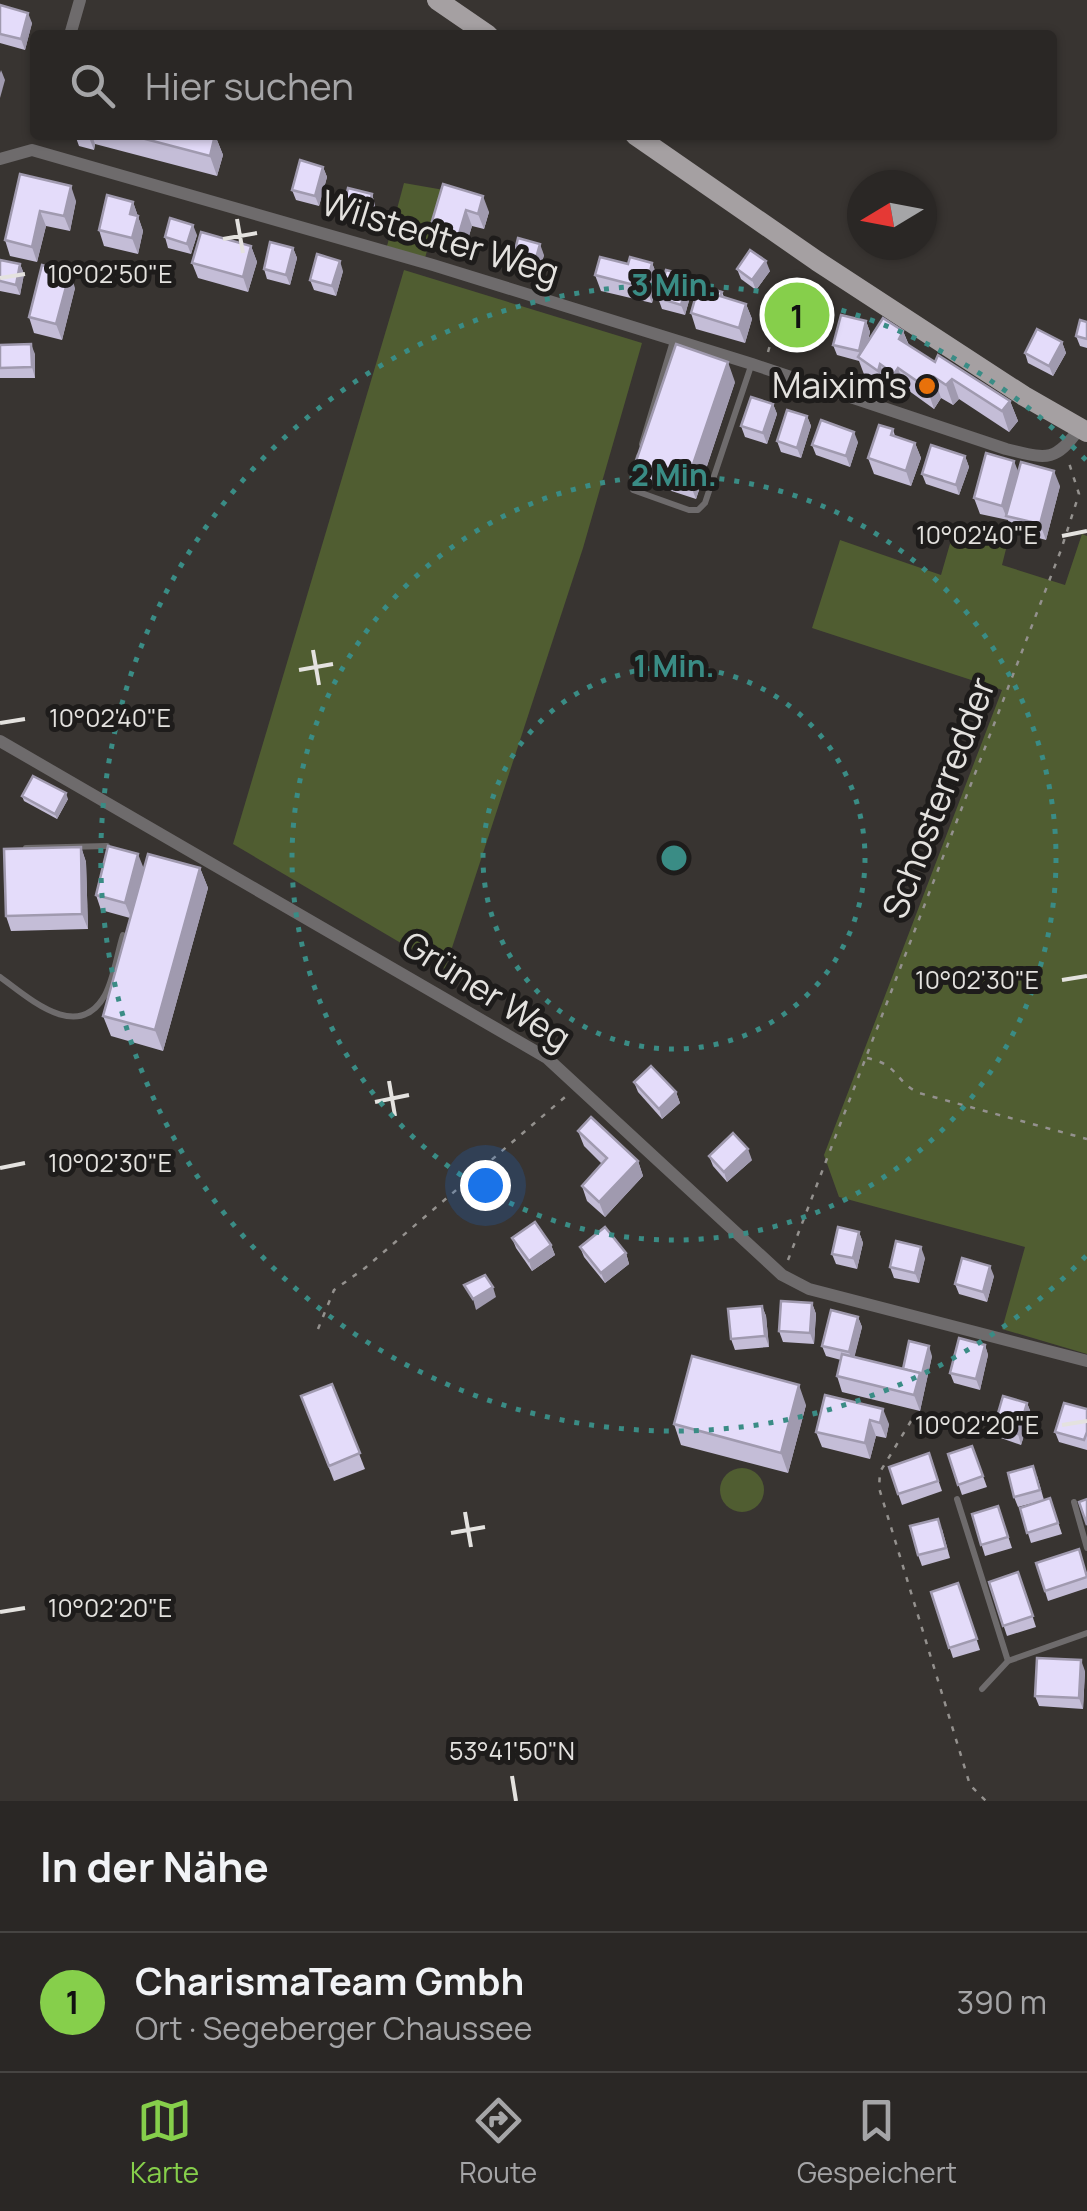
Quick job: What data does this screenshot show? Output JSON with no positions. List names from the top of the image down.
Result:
{
  "streets": {
    "street": ["Wilstedter Weg", "Grüner Weg"],
    "path": ["Schosterredder"]
  },
  "crossings": [
    ["Wilstedter Weg", "Schosterredder"],
    ["Schosterredder", "Grüner Weg"]
  ],
  "places": ["Maixim's"],
  "north": "left",
  "page": {
    "search": "Hier suchen",
    "pins": "1",
    "heading": "In der Nähe",
    "list": [
      {
        "mark": "1",
        "name": "CharismaTeam Gmbh",
        "note": "Ort · Segeberger Chaussee",
        "value": "390 m"
      }
    ],
    "nav": ["Karte", "Route", "Gespeichert"]
  },
  "coordinates": [
    "10°02'50\"E",
    "10°02'40\"E",
    "10°02'30\"E",
    "10°02'20\"E",
    "53°41'50\"N"
  ],
  "rings": ["3 Min.", "2 Min.", "1 Min."]
}
